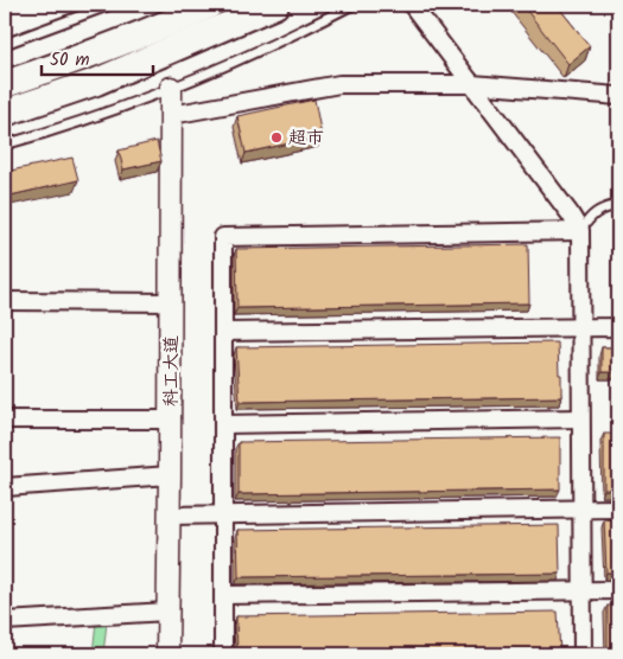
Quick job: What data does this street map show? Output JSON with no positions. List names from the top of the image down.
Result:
{
  "streets": {
    "street": ["科工大道"]
  },
  "places": ["超市"],
  "scale_bar": "50 m"
}
